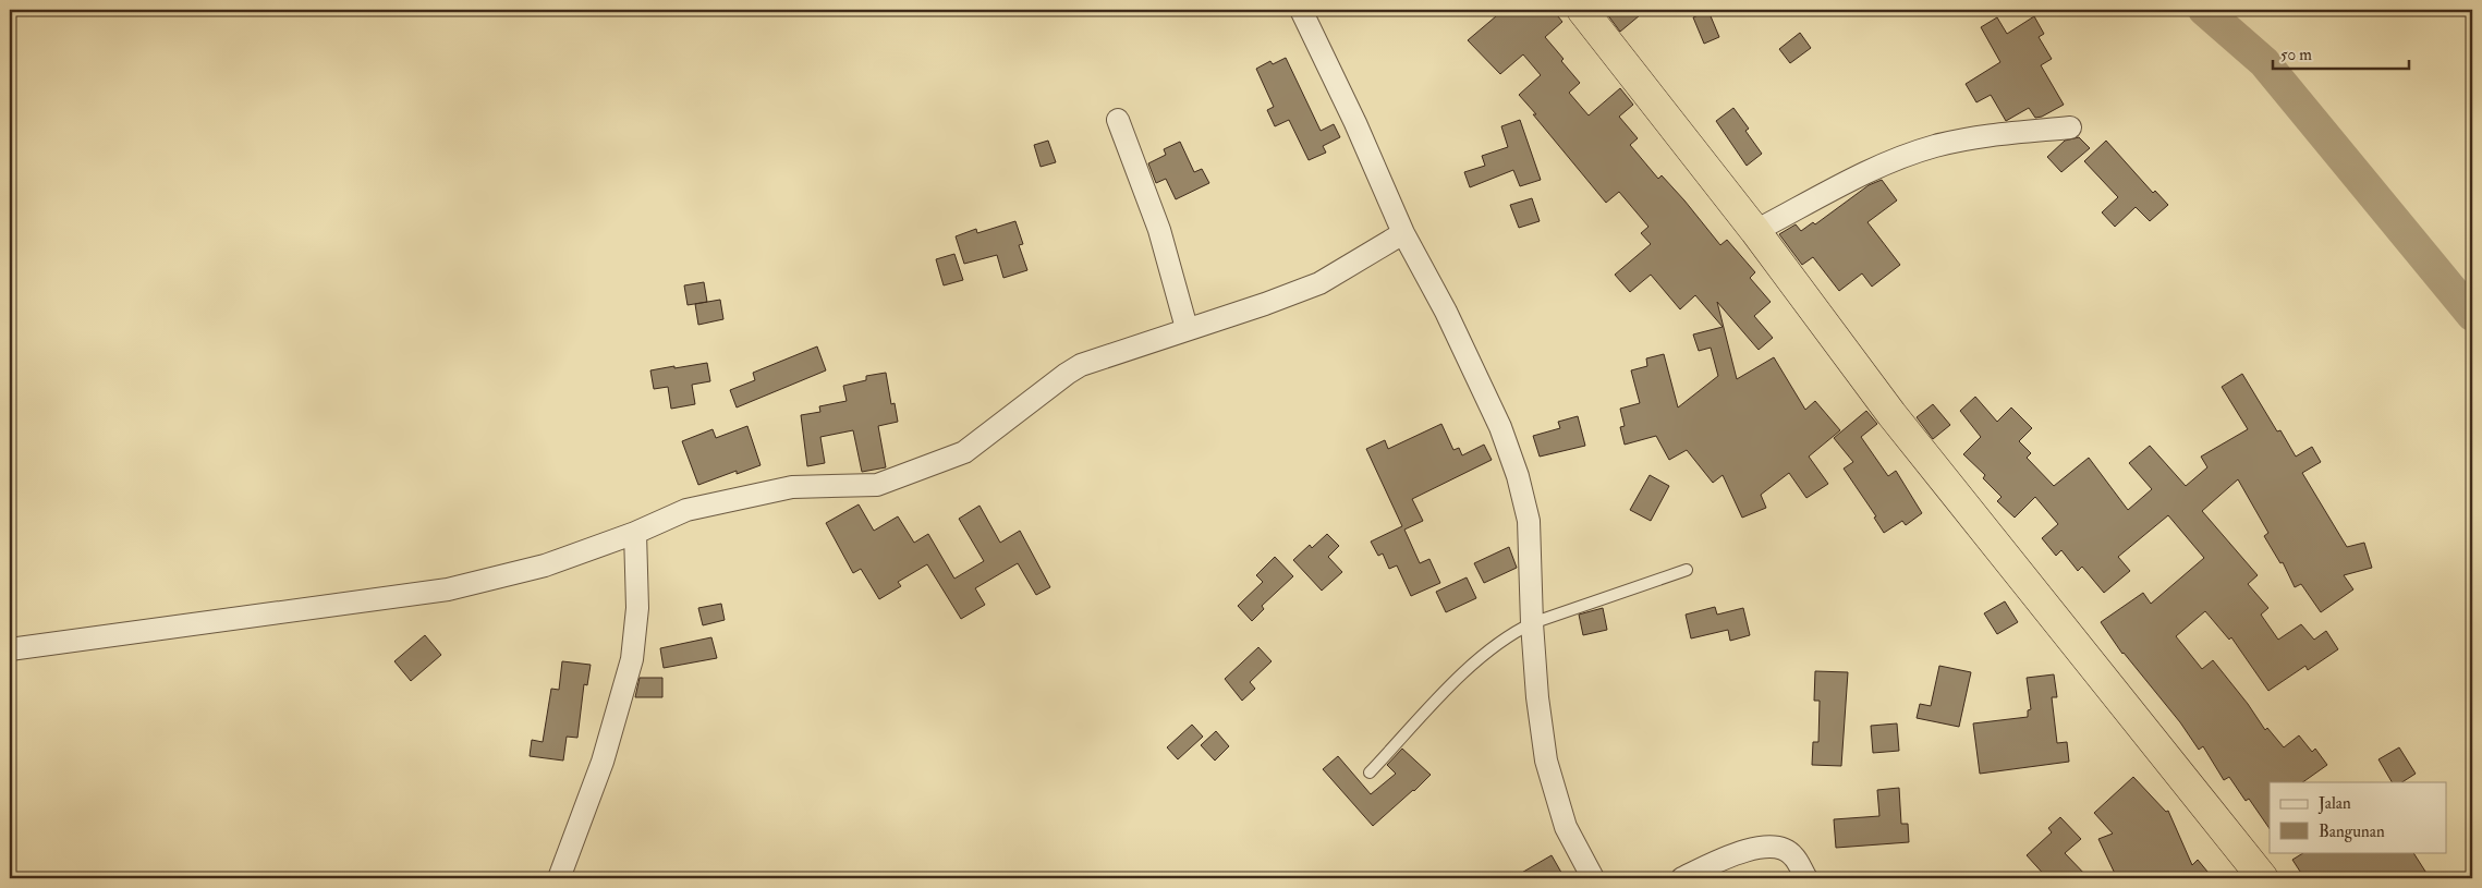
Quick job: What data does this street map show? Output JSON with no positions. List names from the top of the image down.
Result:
{
  "legend": ["Jalan", "Bangunan"],
  "scale_bar": "50 m"
}
